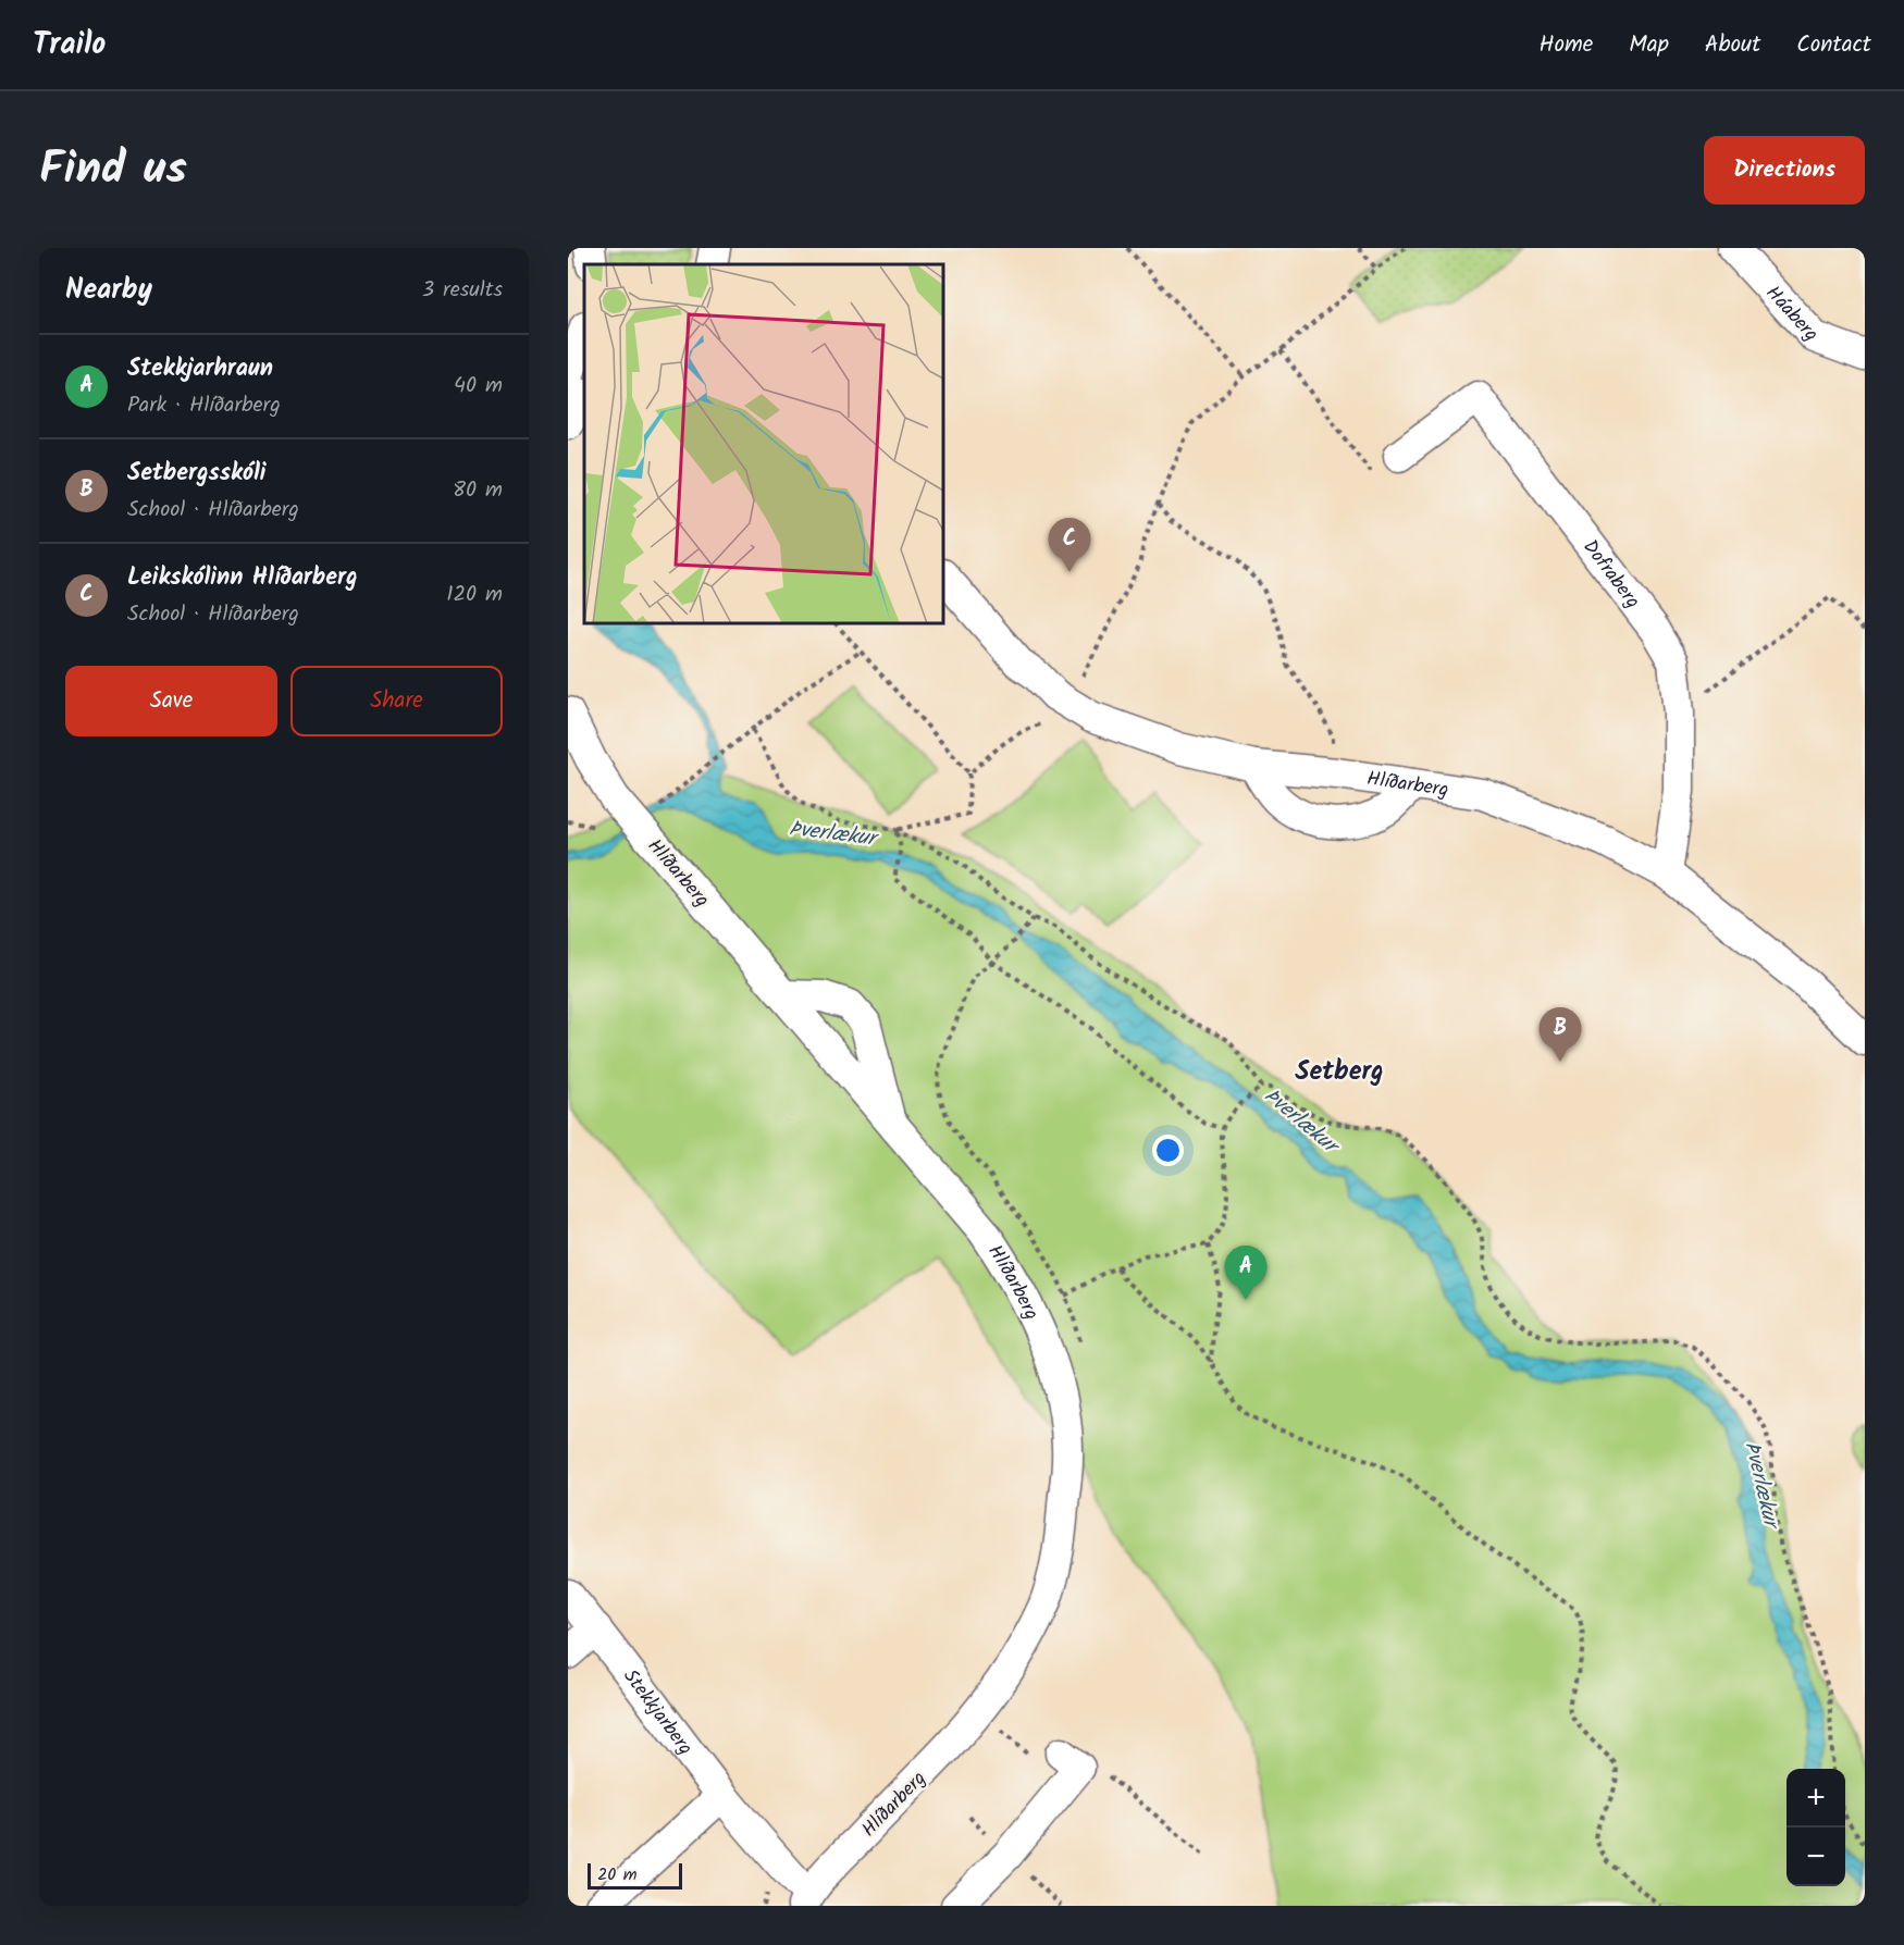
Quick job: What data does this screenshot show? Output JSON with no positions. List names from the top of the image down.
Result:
{
  "streets": {
    "street": [
      "Háaberg",
      "Dofraberg",
      "Hlíðarberg",
      "Stekkjarberg"
    ]
  },
  "crossings": [
    ["Dofraberg", "Hlíðarberg"],
    ["Hlíðarberg", "Stekkjarberg"]
  ],
  "districts": ["Setberg"],
  "water": ["Þverlækur"],
  "scale_bar": "20 m",
  "page": {
    "header": "Trailo",
    "nav": [
      "Home",
      "Map",
      "About",
      "Contact"
    ],
    "title": "Find us",
    "buttons": [
      "Directions",
      ["Save", "Share"]
    ],
    "heading": ["Nearby", "3 results"],
    "list": [
      {
        "mark": "A",
        "name": "Stekkjarhraun",
        "note": "Park · Hlíðarberg",
        "value": "40 m"
      },
      {
        "mark": "B",
        "name": "Setbergsskóli",
        "note": "School · Hlíðarberg",
        "value": "80 m"
      },
      {
        "mark": "C",
        "name": "Leikskólinn Hlíðarberg",
        "note": "School · Hlíðarberg",
        "value": "120 m"
      }
    ],
    "pins": ["C", "B", "A"],
    "map_buttons": ["+", "−"],
    "scale": "20 m"
  }
}
